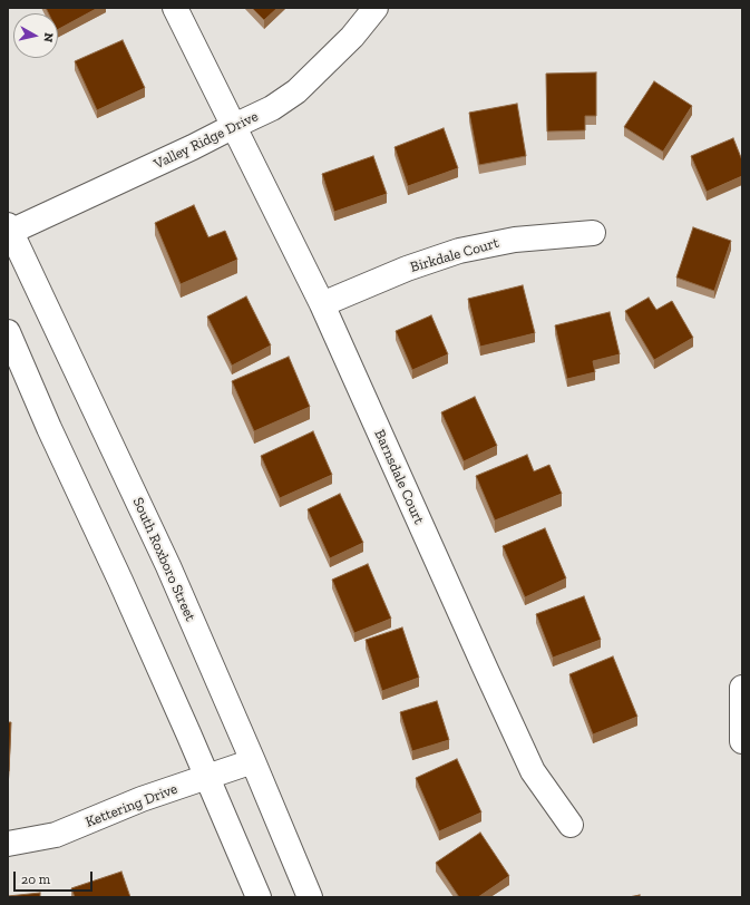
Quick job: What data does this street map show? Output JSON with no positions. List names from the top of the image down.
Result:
{
  "streets": {
    "street": [
      "Valley Ridge Drive",
      "Birkdale Court",
      "Barnsdale Court",
      "South Roxboro Street",
      "Kettering Drive"
    ]
  },
  "crossings": [
    ["Valley Ridge Drive", "Barnsdale Court"],
    ["Valley Ridge Drive", "South Roxboro Street"],
    ["Birkdale Court", "Barnsdale Court"],
    ["South Roxboro Street", "Kettering Drive"]
  ],
  "scale_bar": "20 m",
  "north": "right"
}
